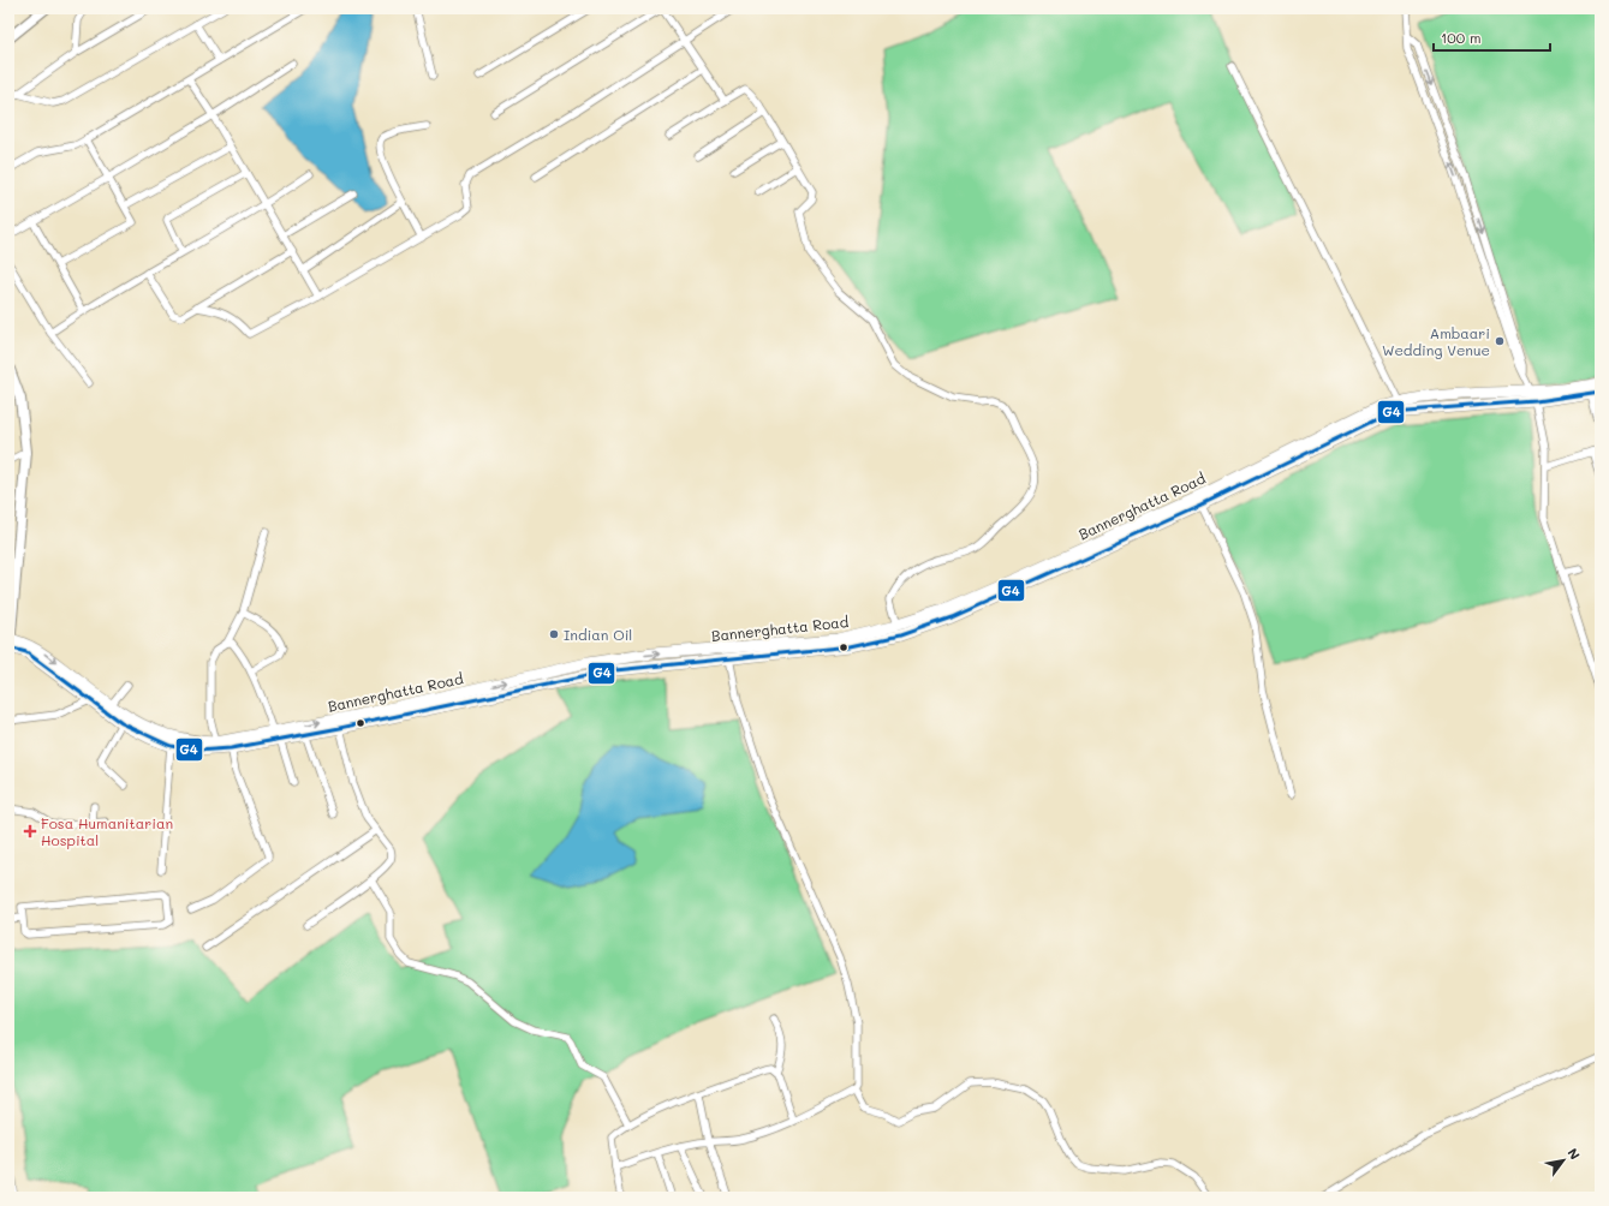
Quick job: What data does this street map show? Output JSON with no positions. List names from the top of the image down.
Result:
{
  "streets": {
    "main road": ["Bannerghatta Road"]
  },
  "places": {
    "other": ["Ambaari Wedding Venue", "Indian Oil"],
    "health": ["Fosa Humanitarian Hospital"]
  },
  "lines": ["transit line G4"],
  "scale_bar": "100 m",
  "north": "top right"
}
